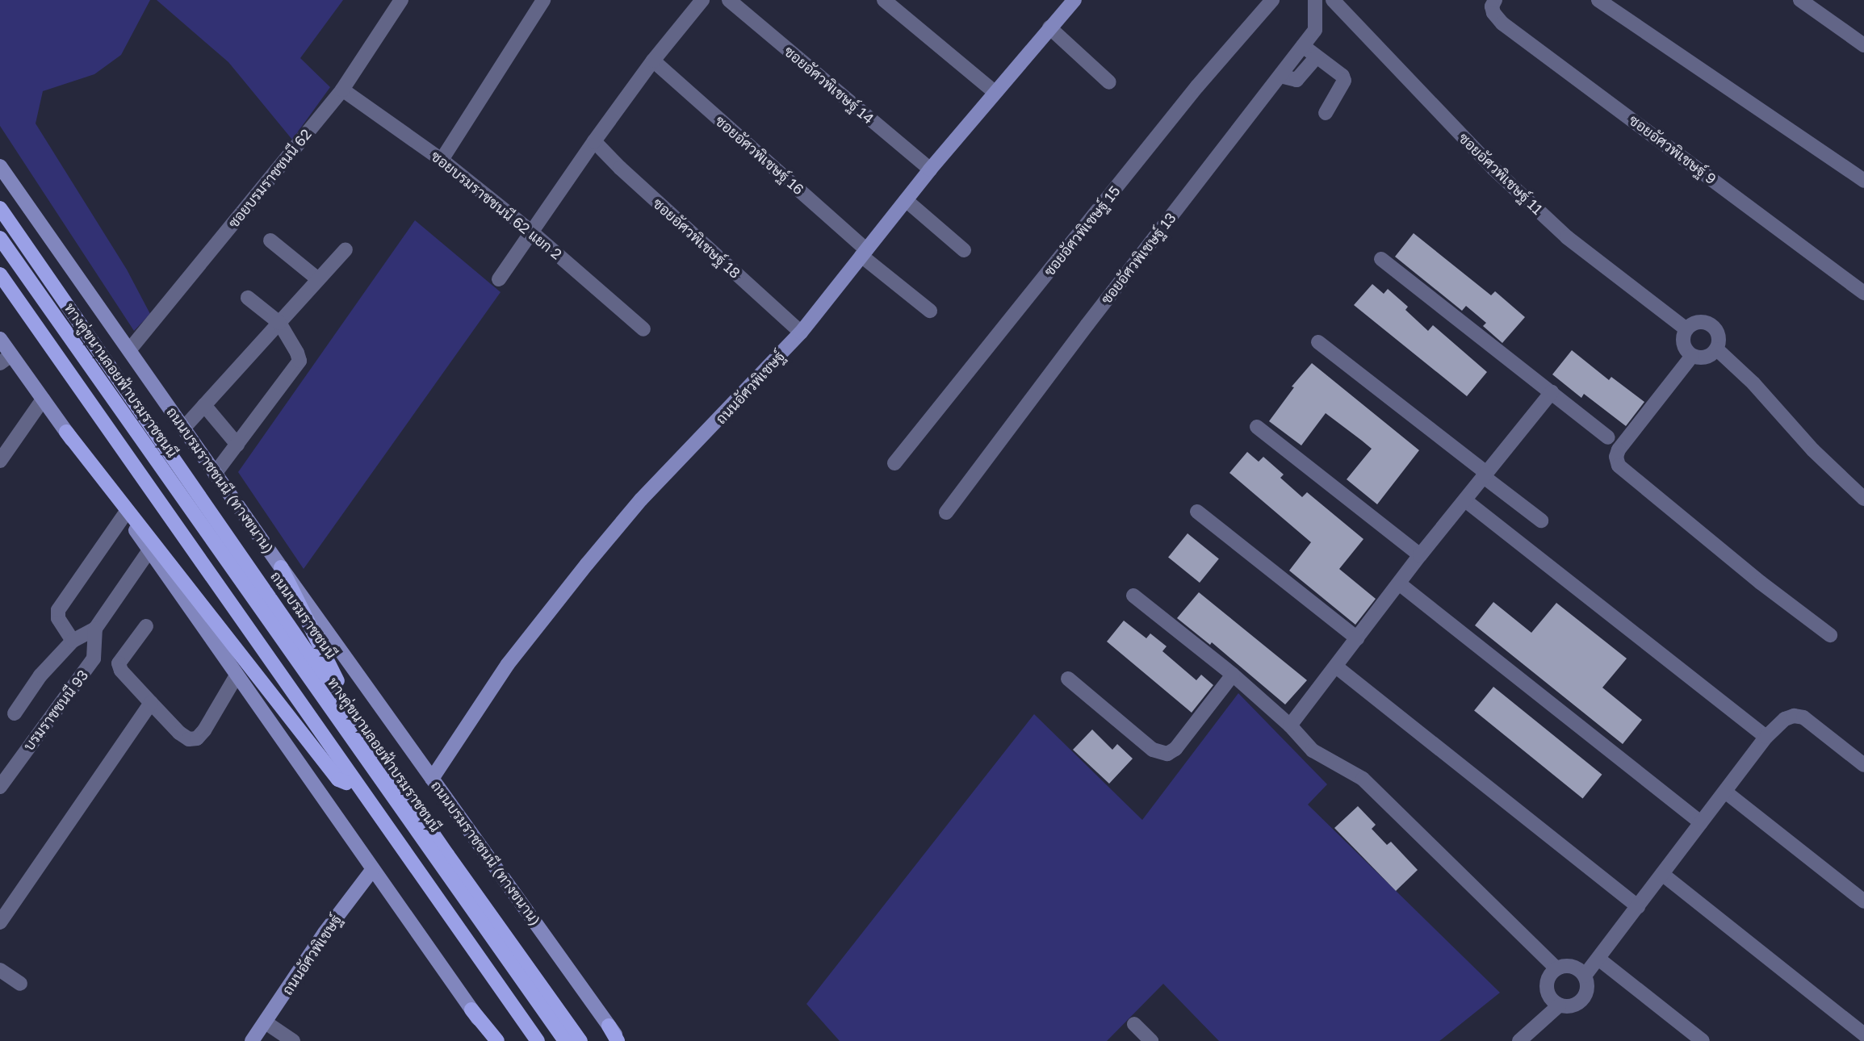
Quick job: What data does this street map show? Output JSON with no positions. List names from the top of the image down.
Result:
{
  "streets": {
    "main road": [
      "ทางคู่ขนานลอยฟ้าบรมราชชนนี",
      "ถนนอัศวพิเชษฐ์",
      "ถนนบรมราชชนนี (ทางขนาน)",
      "ถนนบรมราชชนนี"
    ],
    "street": [
      "ซอยอัศวพิเชษฐ์ 14",
      "ซอยอัศวพิเชษฐ์ 9",
      "ซอยอัศวพิเชษฐ์ 16",
      "ซอยอัศวพิเชษฐ์ 11",
      "ซอยบรมราชชนนี 62",
      "ซอยบรมราชชนนี 62 แยก 2",
      "ซอยอัศวพิเชษฐ์ 15",
      "ซอยอัศวพิเชษฐ์ 18",
      "ซอยอัศวพิเชษฐ์ 13",
      "บรมราชชนนี 93"
    ]
  },
  "crossings": [
    ["ซอยอัศวพิเชษฐ์ 14", "ถนนอัศวพิเชษฐ์"],
    ["ซอยอัศวพิเชษฐ์ 16", "ถนนอัศวพิเชษฐ์"],
    ["ซอยบรมราชชนนี 62", "ซอยบรมราชชนนี 62 แยก 2"],
    ["ซอยบรมราชชนนี 62", "ถนนบรมราชชนนี (ทางขนาน)"],
    ["ซอยอัศวพิเชษฐ์ 18", "ถนนอัศวพิเชษฐ์"],
    ["ถนนอัศวพิเชษฐ์", "ถนนบรมราชชนนี (ทางขนาน)"]
  ]
}
